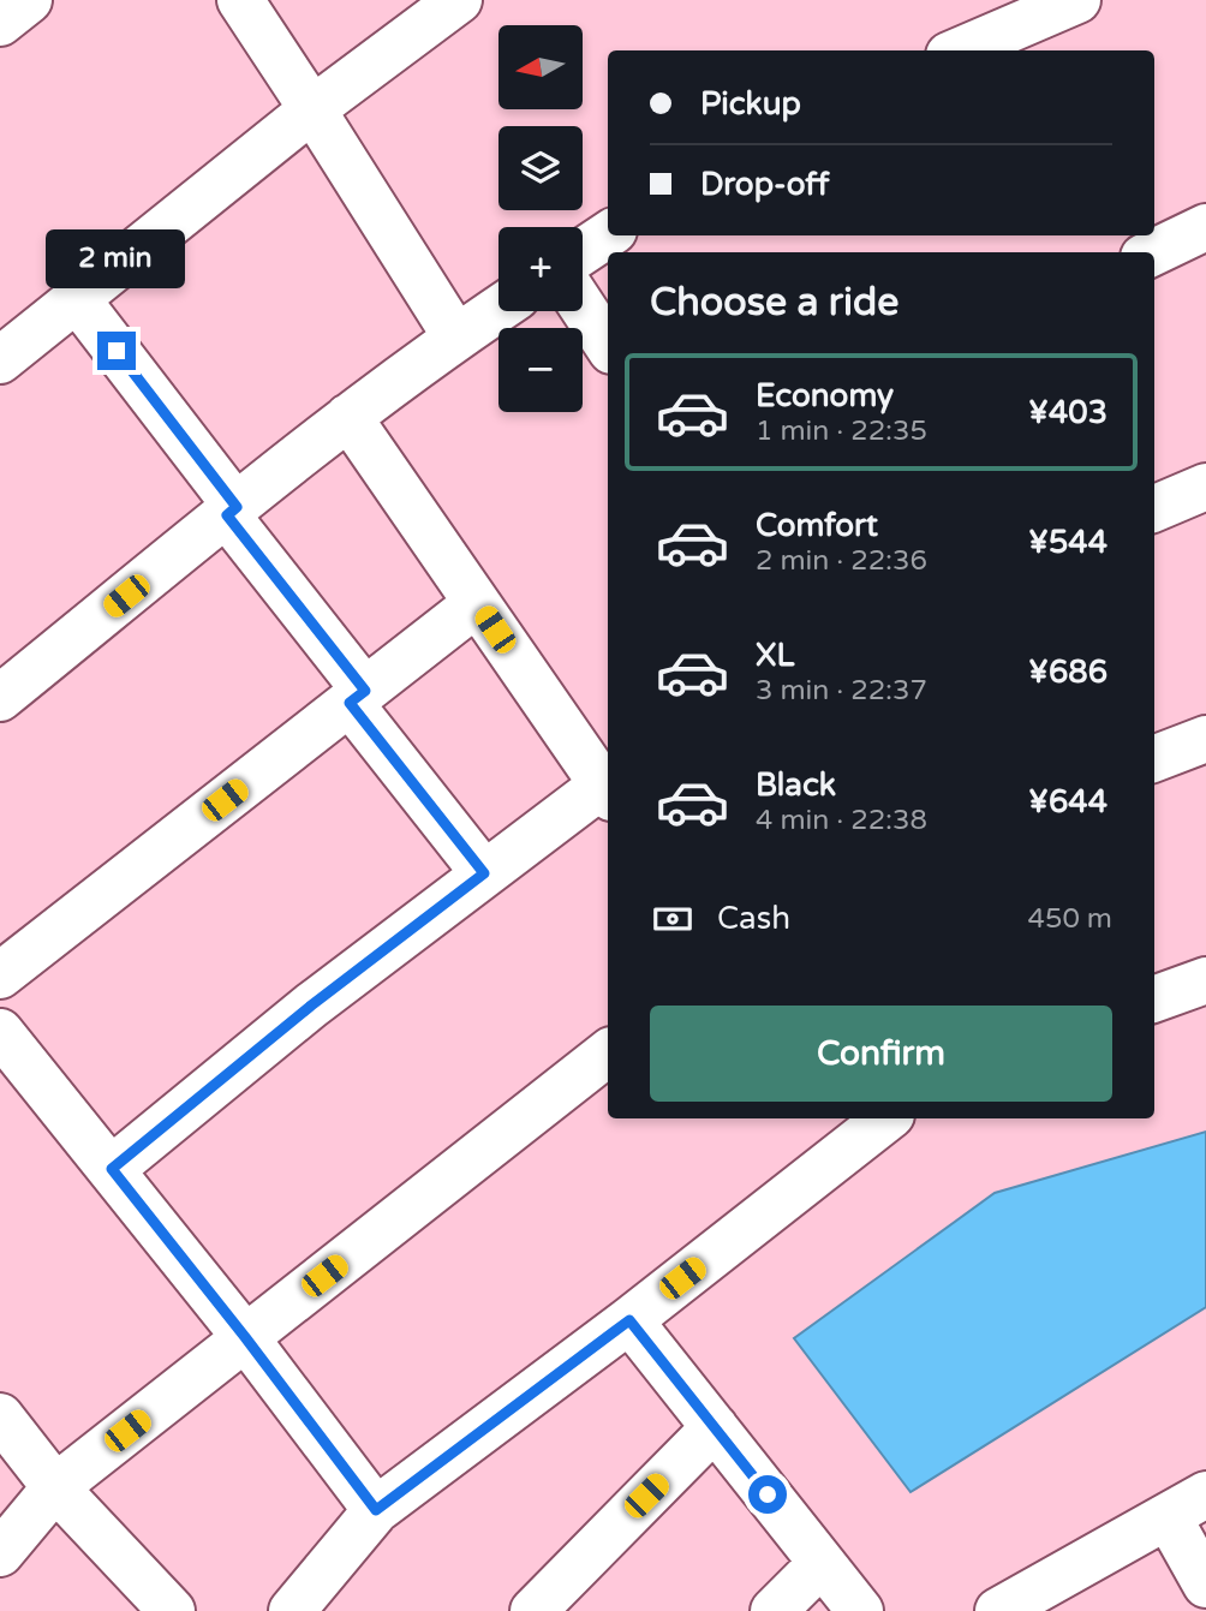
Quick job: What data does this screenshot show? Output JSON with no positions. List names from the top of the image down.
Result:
{
  "north": "left",
  "page": {
    "map_buttons": ["+", "−"],
    "banner": ["Pickup", "Drop-off"],
    "bubble": "2 min",
    "heading": "Choose a ride",
    "list": [
      {
        "name": "Economy",
        "note": "1 min · 22:35",
        "value": "¥403"
      },
      {
        "name": "Comfort",
        "note": "2 min · 22:36",
        "value": "¥544"
      },
      {
        "name": "XL",
        "note": "3 min · 22:37",
        "value": "¥686"
      },
      {
        "name": "Black",
        "note": "4 min · 22:38",
        "value": "¥644"
      }
    ],
    "pay": ["Cash", "450 m"],
    "buttons": "Confirm"
  }
}
